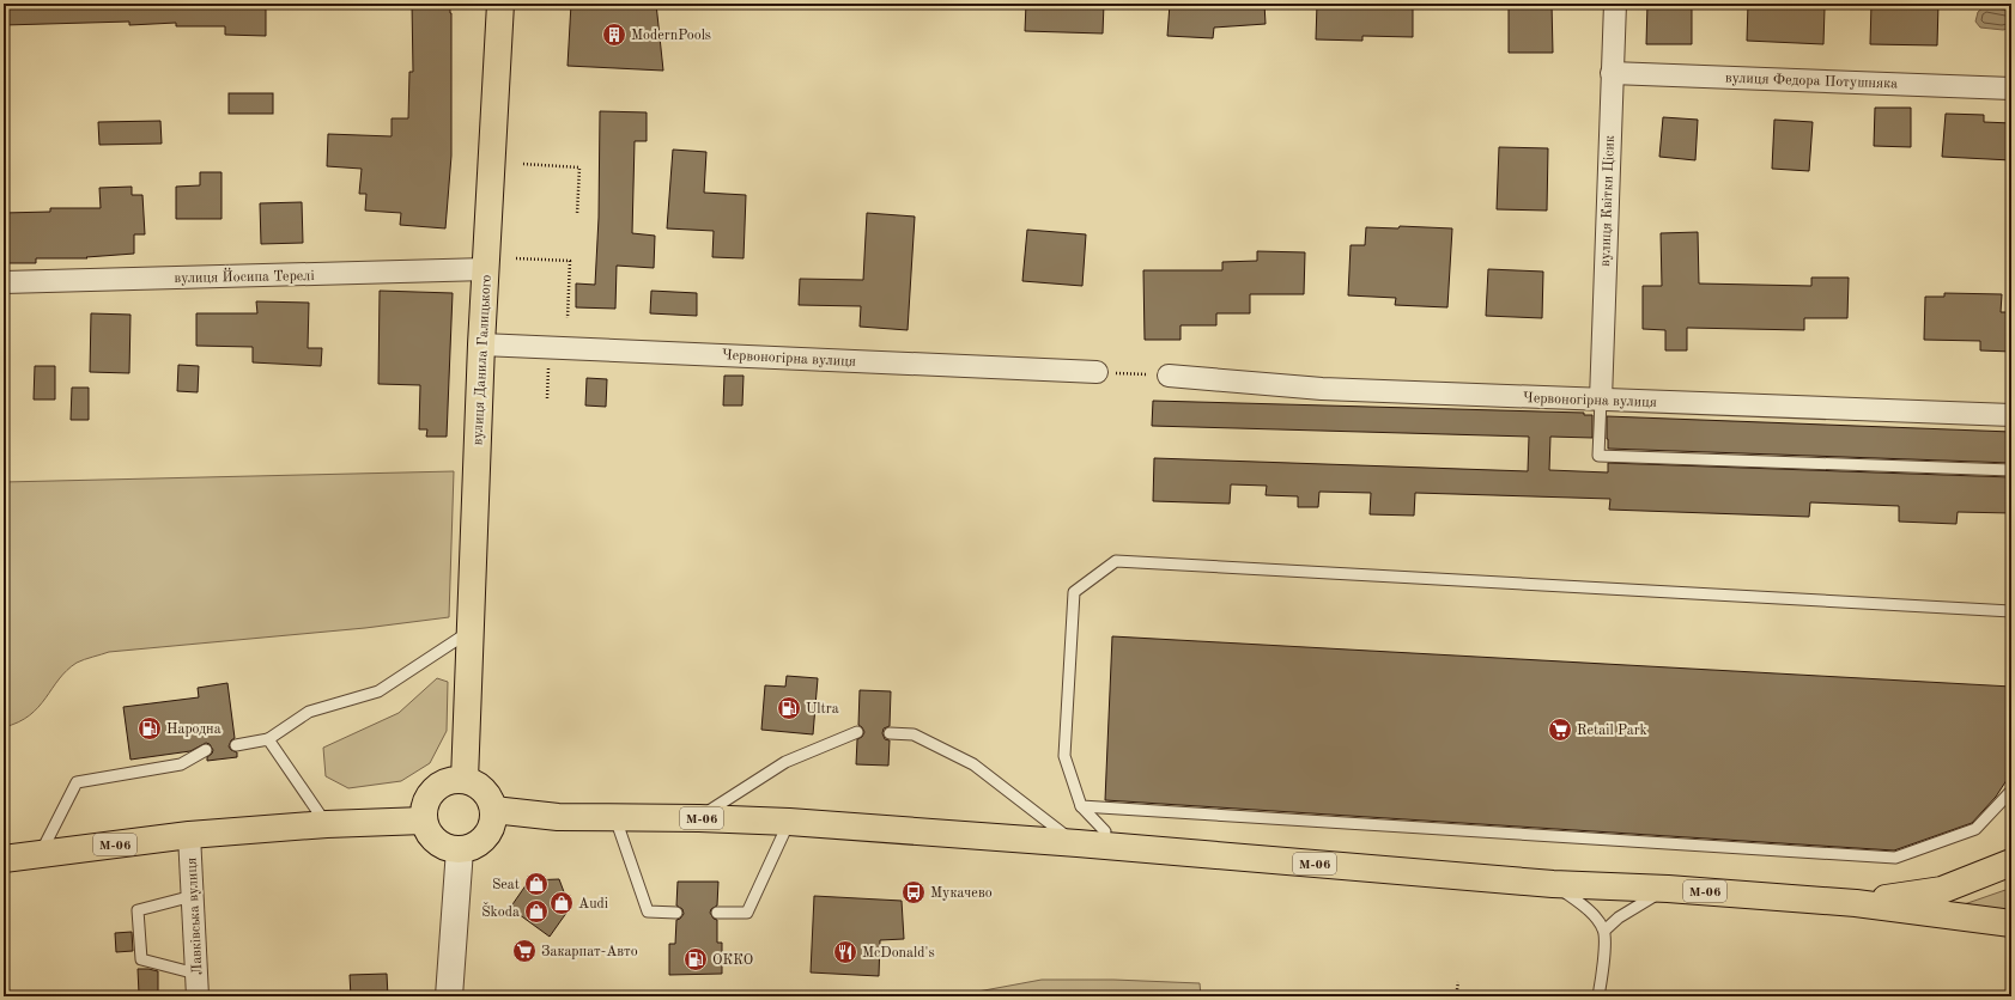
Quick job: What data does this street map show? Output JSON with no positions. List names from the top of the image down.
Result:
{
  "streets": {
    "main road": ["вулиця Данила Галицького", "М-06"],
    "street": [
      "вулиця Федора Потушняка",
      "вулиця Квітки Цісик",
      "вулиця Йосипа Терелі",
      "Червоногірна вулиця",
      "Лавківська вулиця"
    ]
  },
  "crossings": [
    ["вулиця Федора Потушняка", "вулиця Квітки Цісик"],
    ["вулиця Квітки Цісик", "Червоногірна вулиця"],
    ["вулиця Йосипа Терелі", "вулиця Данила Галицького"],
    ["Червоногірна вулиця", "вулиця Данила Галицького"],
    ["вулиця Данила Галицького", "М-06"],
    ["М-06", "Лавківська вулиця"]
  ],
  "places": {
    "building": ["ModernPools"],
    "fuel station": ["Ultra", "Народна", "ОККО"],
    "supermarket": ["Retail Park", "Закарпат-Авто"],
    "shop": ["Seat", "Audi", "Škoda"],
    "bus stop": ["Мукачево"],
    "restaurant": ["McDonald's"]
  }
}
